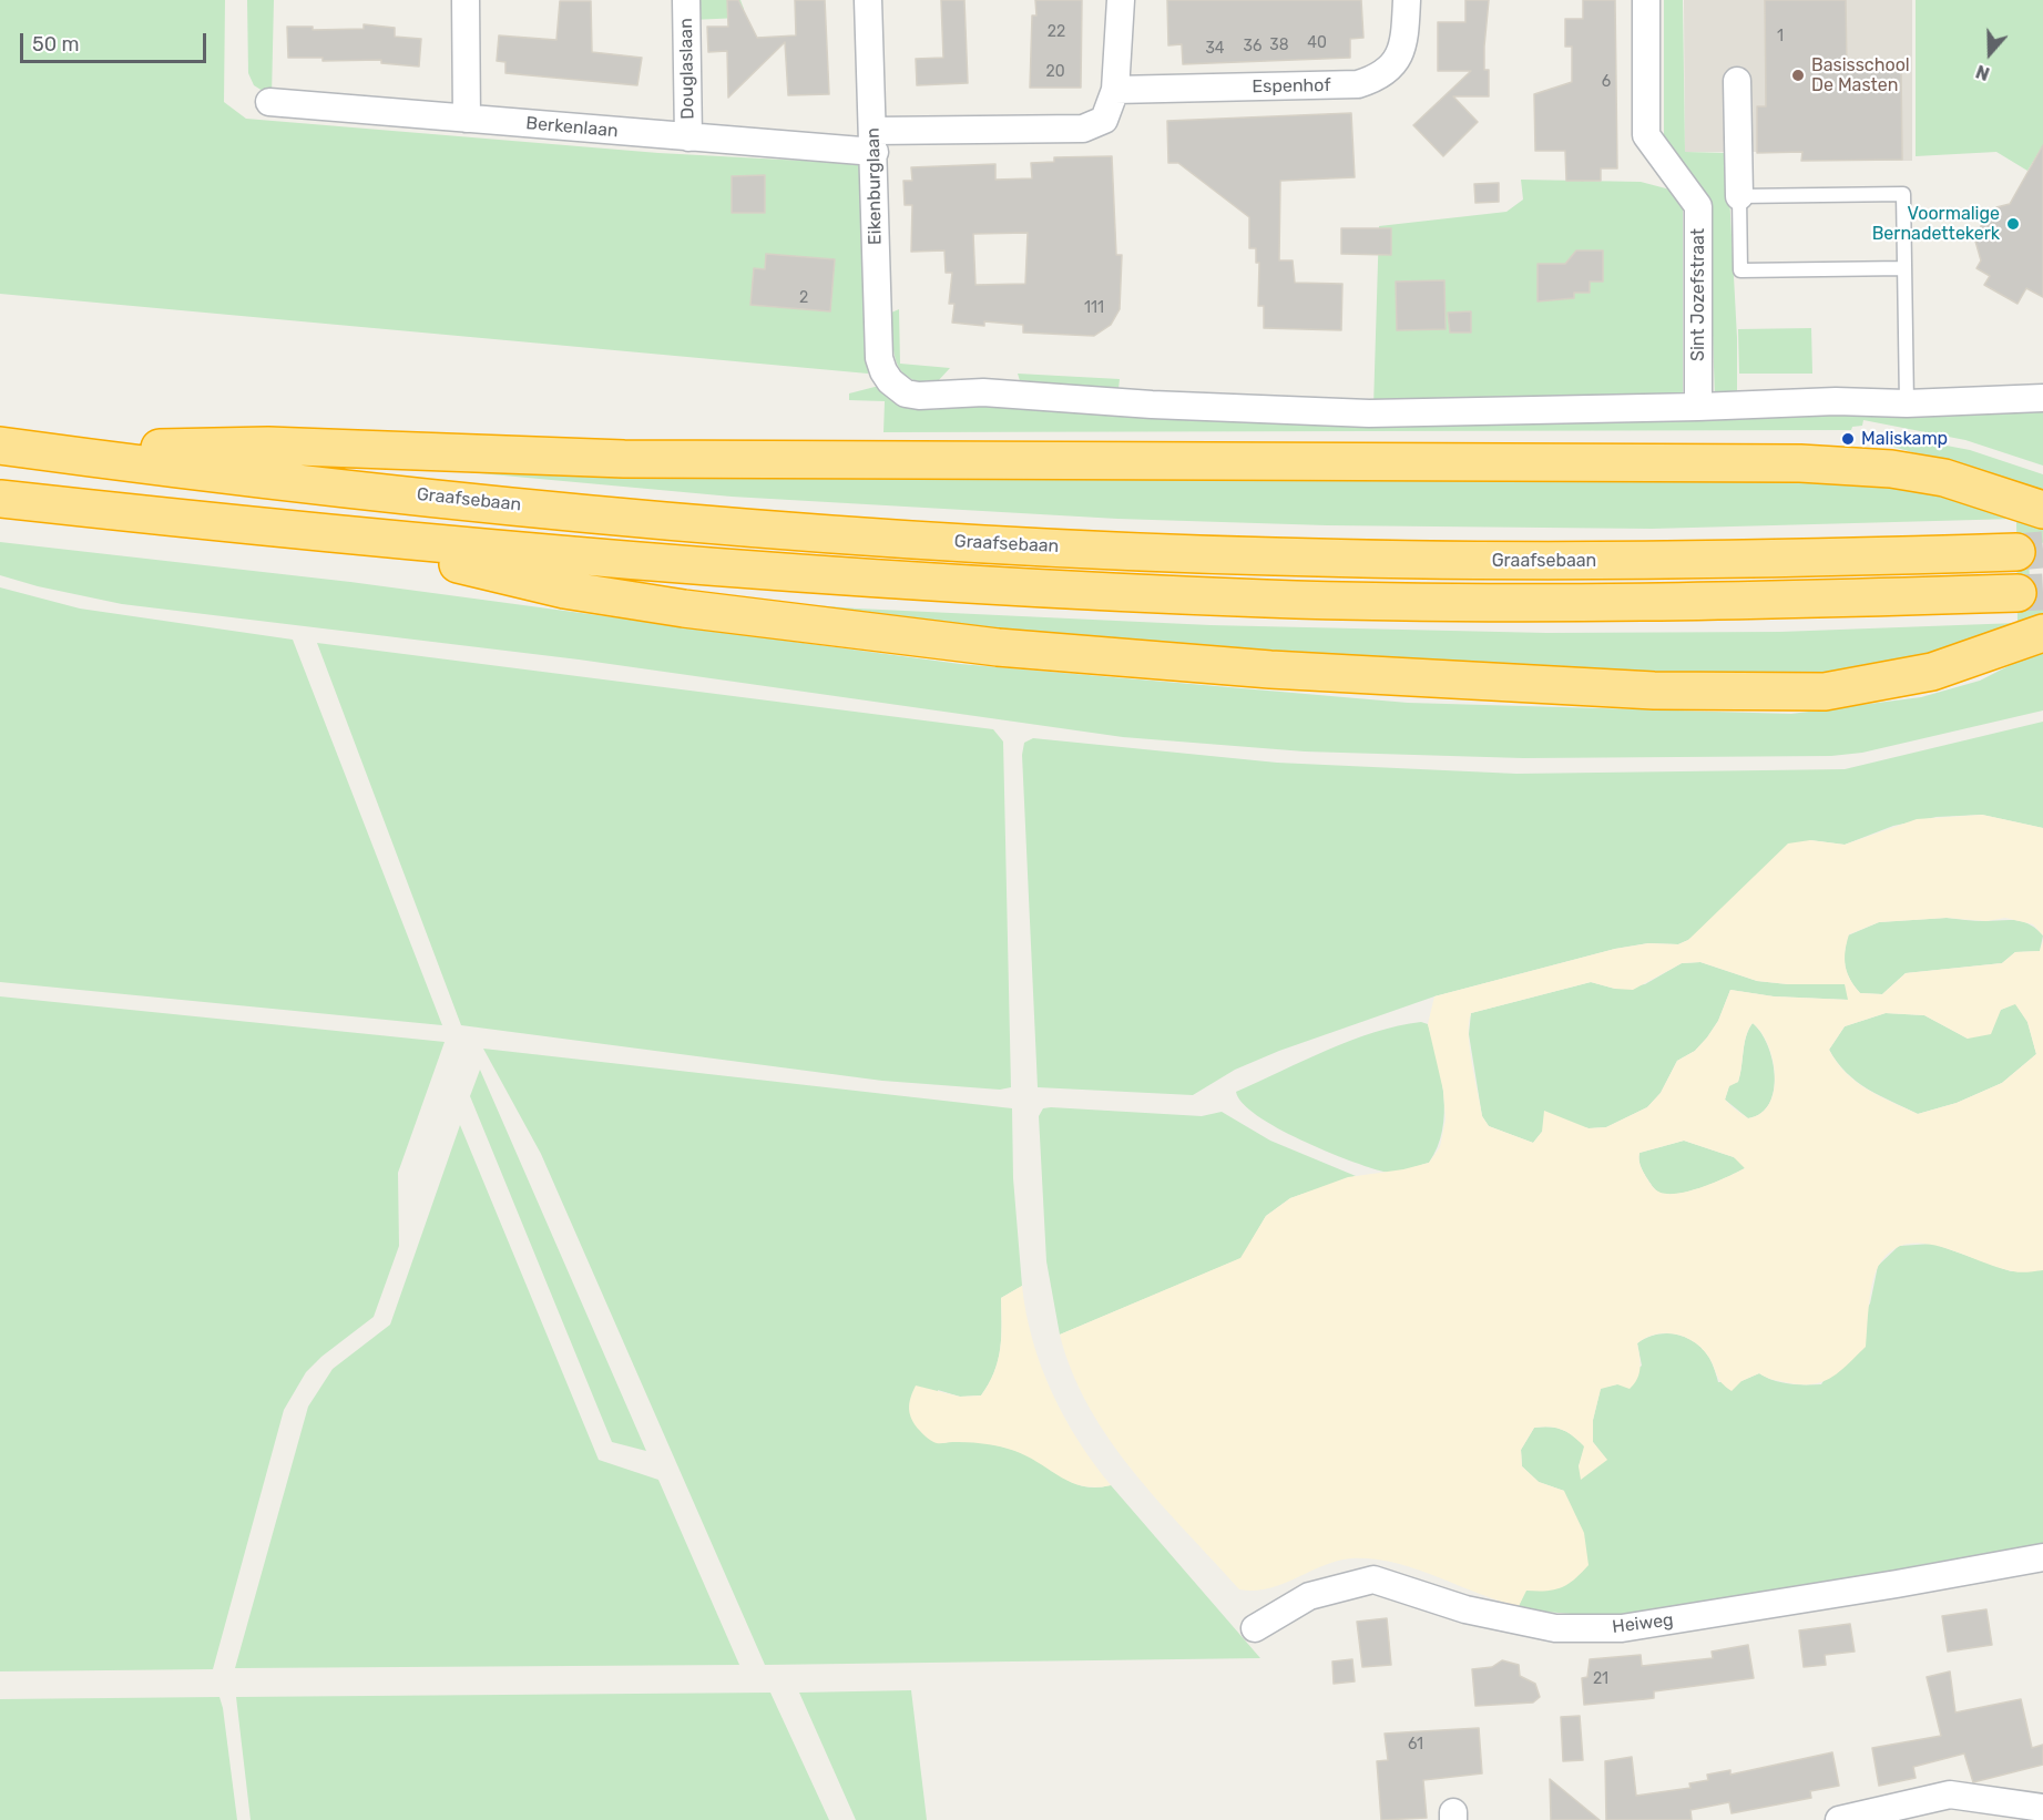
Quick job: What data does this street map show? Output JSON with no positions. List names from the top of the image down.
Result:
{
  "streets": {
    "highway": ["Graafsebaan"],
    "street": [
      "Douglaslaan",
      "Espenhof",
      "Berkenlaan",
      "Eikenburglaan",
      "Sint Jozefstraat",
      "Heiweg"
    ]
  },
  "crossings": [
    ["Douglaslaan", "Berkenlaan"],
    ["Berkenlaan", "Eikenburglaan"],
    ["Eikenburglaan", "Sint Jozefstraat"]
  ],
  "places": ["Basisschool De Masten", "Voormalige Bernadettekerk", "Maliskamp"],
  "house_numbers": [
    "22",
    "1",
    "40",
    "38",
    "36",
    "34",
    "20",
    "6",
    "2",
    "111",
    "21",
    "61"
  ],
  "scale_bar": "50 m",
  "north": "bottom"
}
